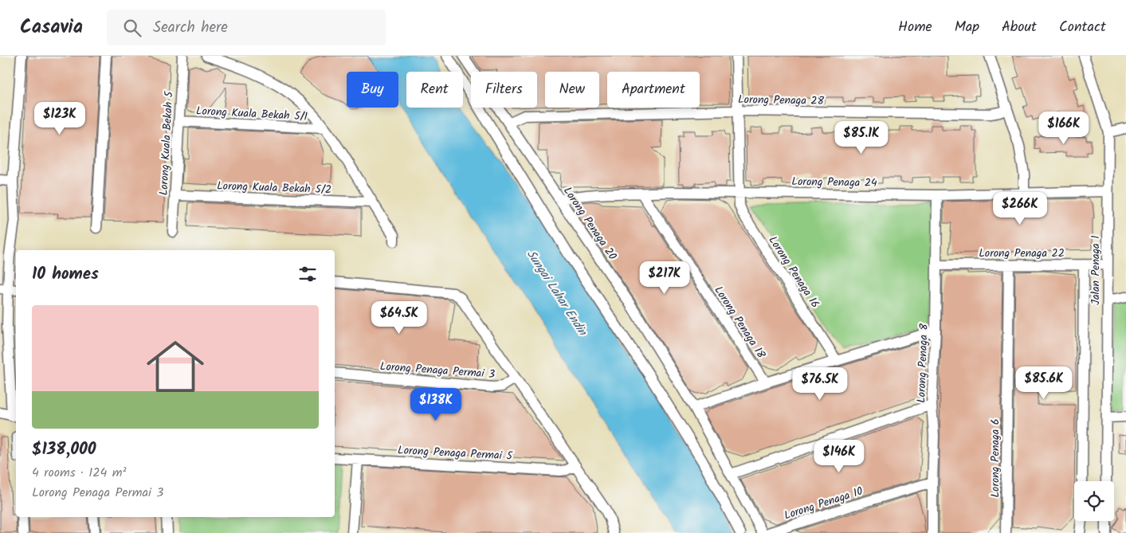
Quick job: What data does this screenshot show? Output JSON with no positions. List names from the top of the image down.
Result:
{
  "streets": {
    "street": [
      "Lorong Penaga 28",
      "Lorong Kuala Bekah 5/1",
      "Lorong Kuala Bekah 5",
      "Lorong Penaga 24",
      "Lorong Kuala Bekah 5/2",
      "Lorong Penaga 20",
      "Lorong Penaga 22",
      "Jalan Penaga 1",
      "Lorong Penaga 16",
      "Lorong Penaga 18",
      "Lorong Penaga 8",
      "Lorong Penaga Permai 3",
      "Lorong Penaga Permai 5",
      "Lorong Penaga 6",
      "Lorong Penaga 10"
    ]
  },
  "crossings": [
    ["Lorong Penaga 28", "Lorong Penaga 20"],
    ["Lorong Penaga 28", "Lorong Penaga 16"],
    ["Lorong Kuala Bekah 5/1", "Lorong Kuala Bekah 5"],
    ["Lorong Kuala Bekah 5", "Lorong Kuala Bekah 5/2"],
    ["Lorong Penaga 24", "Lorong Penaga 20"],
    ["Lorong Penaga 24", "Jalan Penaga 1"],
    ["Lorong Penaga 24", "Lorong Penaga 16"],
    ["Lorong Penaga 24", "Lorong Penaga 18"],
    ["Lorong Penaga 24", "Lorong Penaga 8"],
    ["Lorong Penaga 22", "Jalan Penaga 1"],
    ["Lorong Penaga 22", "Lorong Penaga 8"],
    ["Lorong Penaga 22", "Lorong Penaga 6"],
    ["Lorong Penaga 8", "Lorong Penaga 10"]
  ],
  "water": ["Sungai Lahar Endin"],
  "page": {
    "header": "Casavia",
    "search": "Search here",
    "nav": [
      "Home",
      "Map",
      "About",
      "Contact"
    ],
    "chip": [
      "Buy",
      "Rent",
      "Filters",
      "New",
      "Apartment"
    ],
    "price": [
      "$123K",
      "$166K",
      "$85.1K",
      "$266K",
      "$217K",
      "$64.5K",
      "$85.6K",
      "$76.5K",
      "$138K",
      "$146K"
    ],
    "heading": "10 homes",
    "list": [
      {
        "name": "$138,000",
        "note": "4 rooms · 124 m² · Lorong Penaga Permai 3"
      }
    ]
  }
}
